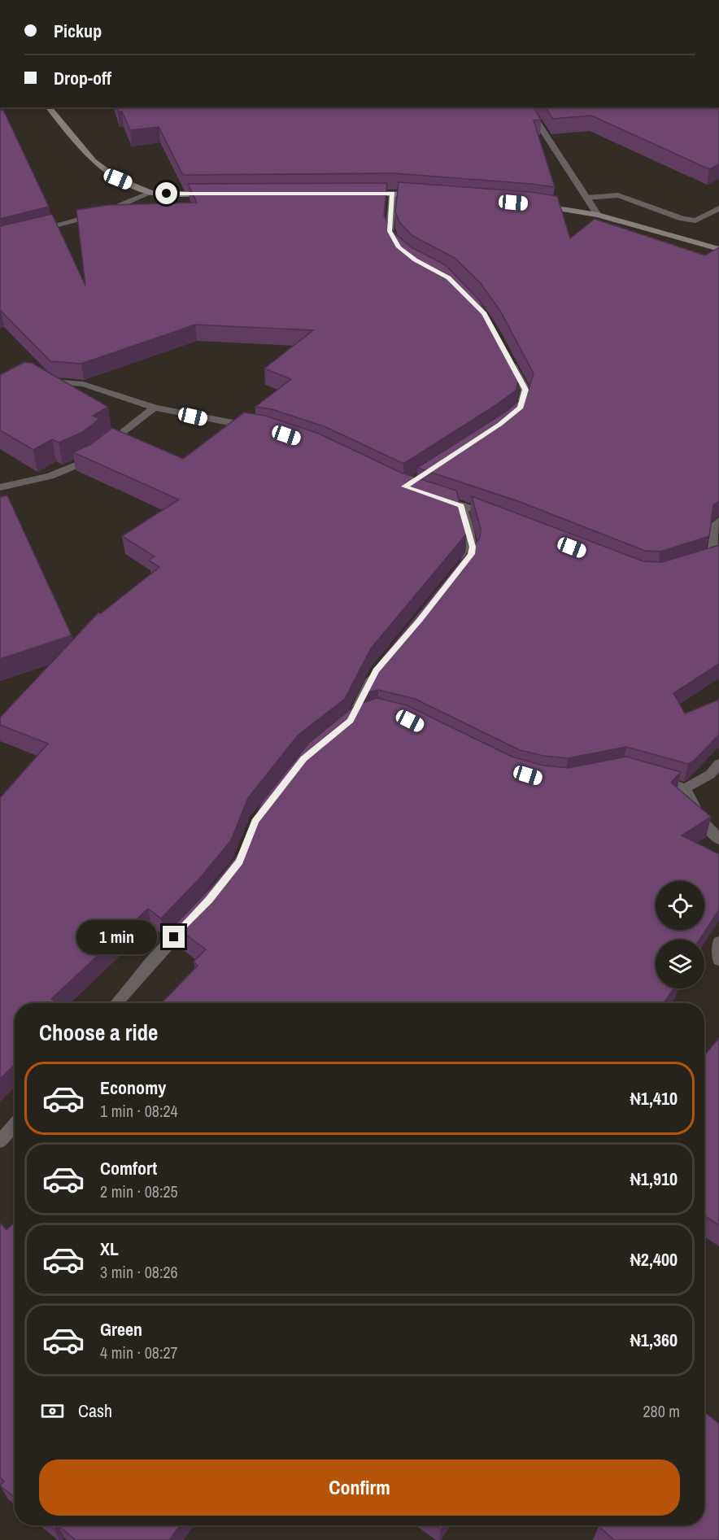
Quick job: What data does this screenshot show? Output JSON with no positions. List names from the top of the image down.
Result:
{
  "page": {
    "banner": ["Pickup", "Drop-off"],
    "bubble": "1 min",
    "heading": "Choose a ride",
    "list": [
      {
        "name": "Economy",
        "note": "1 min · 08:24",
        "value": "₦1,410"
      },
      {
        "name": "Comfort",
        "note": "2 min · 08:25",
        "value": "₦1,910"
      },
      {
        "name": "XL",
        "note": "3 min · 08:26",
        "value": "₦2,400"
      },
      {
        "name": "Green",
        "note": "4 min · 08:27",
        "value": "₦1,360"
      }
    ],
    "pay": ["Cash", "280 m"],
    "buttons": "Confirm"
  }
}
